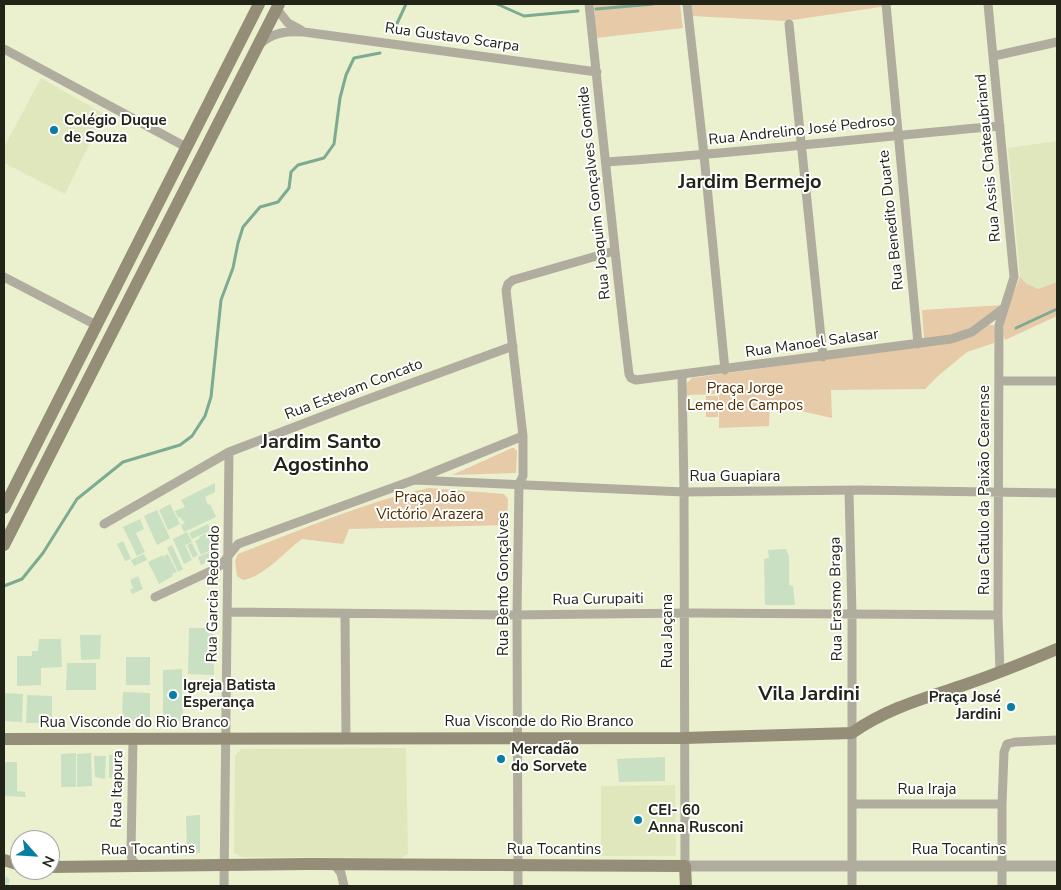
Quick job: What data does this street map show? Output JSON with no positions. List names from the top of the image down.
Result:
{
  "streets": {
    "main road": ["Rua Jaçana", "Rua Visconde do Rio Branco", "Rua Tocantins"],
    "street": [
      "Rua Gustavo Scarpa",
      "Rua Andrelino José Pedroso",
      "Rua Assis Chateaubriand",
      "Rua Joaquim Gonçalves Gomide",
      "Rua Benedito Duarte",
      "Rua Manoel Salasar",
      "Rua Estevam Concato",
      "Rua Guapiara",
      "Rua Catulo da Paixão Cearense",
      "Rua Bento Gonçalves",
      "Rua Garcia Redondo",
      "Rua Erasmo Braga",
      "Rua Curupaiti",
      "Rua Itapura",
      "Rua Iraja"
    ]
  },
  "crossings": [
    ["Rua Gustavo Scarpa", "Rua Joaquim Gonçalves Gomide"],
    ["Rua Andrelino José Pedroso", "Rua Assis Chateaubriand"],
    ["Rua Andrelino José Pedroso", "Rua Joaquim Gonçalves Gomide"],
    ["Rua Andrelino José Pedroso", "Rua Benedito Duarte"],
    ["Rua Assis Chateaubriand", "Rua Manoel Salasar"],
    ["Rua Assis Chateaubriand", "Rua Catulo da Paixão Cearense"],
    ["Rua Joaquim Gonçalves Gomide", "Rua Manoel Salasar"],
    ["Rua Joaquim Gonçalves Gomide", "Rua Bento Gonçalves"],
    ["Rua Benedito Duarte", "Rua Manoel Salasar"],
    ["Rua Manoel Salasar", "Rua Catulo da Paixão Cearense"],
    ["Rua Manoel Salasar", "Rua Jaçana"],
    ["Rua Estevam Concato", "Rua Bento Gonçalves"],
    ["Rua Estevam Concato", "Rua Garcia Redondo"],
    ["Rua Guapiara", "Rua Catulo da Paixão Cearense"],
    ["Rua Guapiara", "Rua Bento Gonçalves"],
    ["Rua Guapiara", "Rua Erasmo Braga"],
    ["Rua Guapiara", "Rua Jaçana"],
    ["Rua Catulo da Paixão Cearense", "Rua Curupaiti"],
    ["Rua Bento Gonçalves", "Rua Curupaiti"],
    ["Rua Bento Gonçalves", "Rua Visconde do Rio Branco"],
    ["Rua Bento Gonçalves", "Rua Tocantins"],
    ["Rua Garcia Redondo", "Rua Curupaiti"],
    ["Rua Garcia Redondo", "Rua Visconde do Rio Branco"],
    ["Rua Garcia Redondo", "Rua Tocantins"],
    ["Rua Erasmo Braga", "Rua Curupaiti"],
    ["Rua Erasmo Braga", "Rua Visconde do Rio Branco"],
    ["Rua Erasmo Braga", "Rua Iraja"],
    ["Rua Erasmo Braga", "Rua Tocantins"],
    ["Rua Curupaiti", "Rua Jaçana"],
    ["Rua Jaçana", "Rua Visconde do Rio Branco"],
    ["Rua Jaçana", "Rua Tocantins"],
    ["Rua Visconde do Rio Branco", "Rua Itapura"],
    ["Rua Itapura", "Rua Tocantins"]
  ],
  "districts": ["Jardim Bermejo", "Jardim Santo Agostinho", "Vila Jardini"],
  "parks": ["Praça Jorge Leme de Campos", "Praça João Victório Arazera"],
  "places": [
    "Colégio Duque de Souza",
    "Igreja Batista Esperança",
    "Praça José Jardini",
    "Mercadão do Sorvete",
    "CEI- 60 Anna Rusconi"
  ],
  "north": "bottom right"
}
